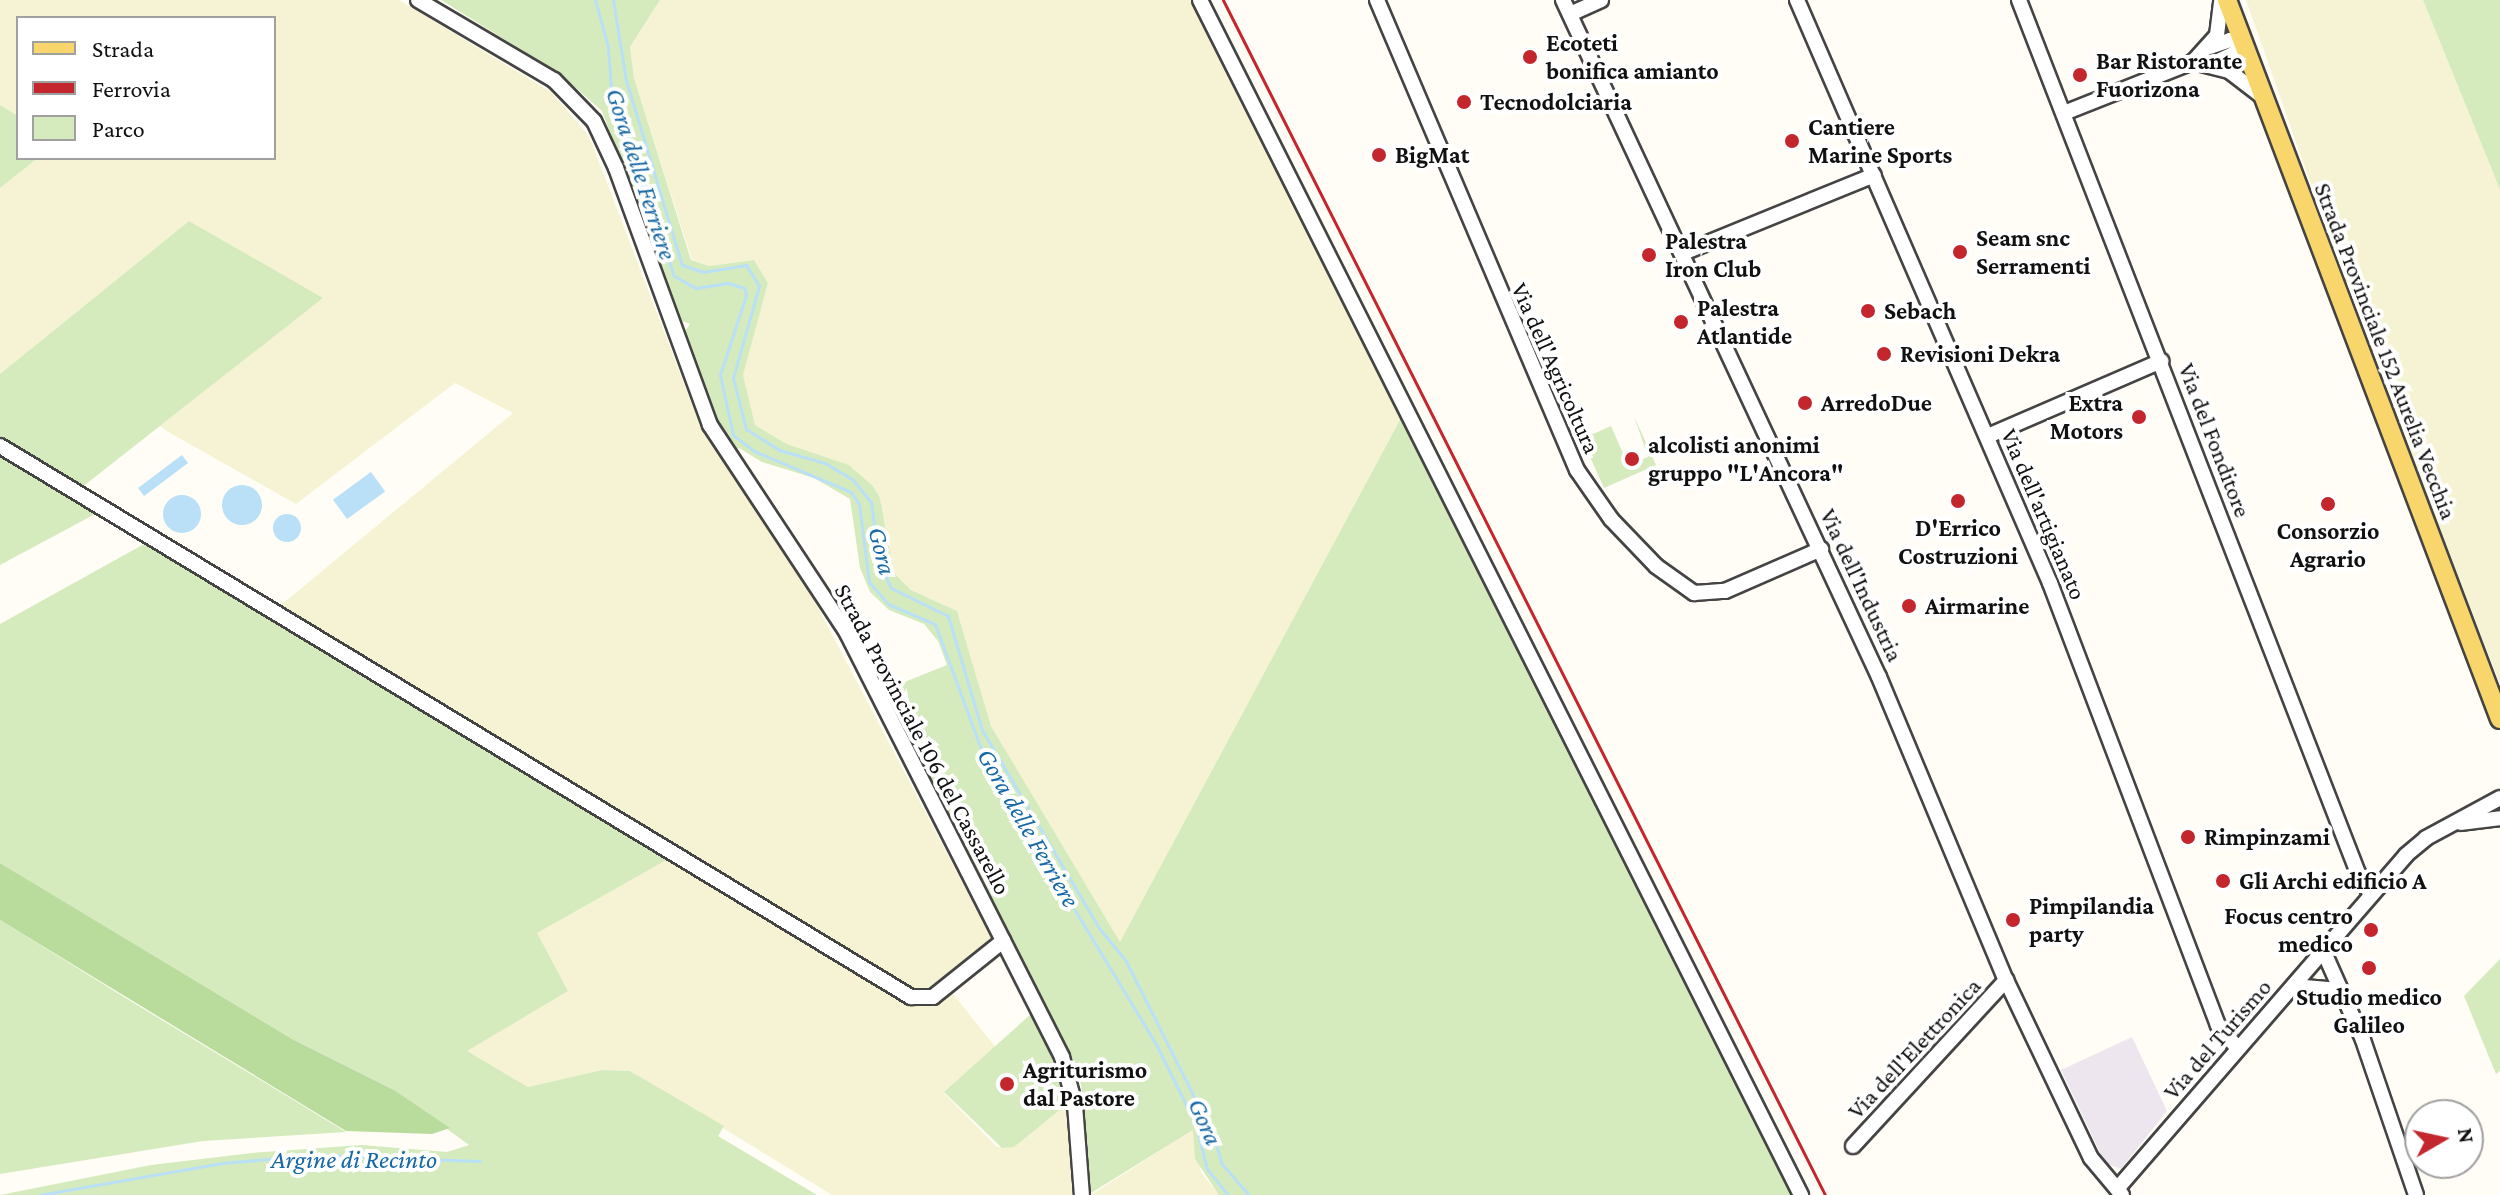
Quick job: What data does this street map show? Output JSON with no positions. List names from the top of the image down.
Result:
{
  "streets": {
    "main road": ["Strada Provinciale 152 Aurelia Vecchia"],
    "street": [
      "Via dell'Agricoltura",
      "Via del Fonditore",
      "Via dell'artigianato",
      "Via dell'Industria",
      "Strada Provinciale 106 del Cassarello",
      "Via del Turismo",
      "Via dell'Elettronica"
    ]
  },
  "crossings": [
    ["Via dell'Agricoltura", "Via dell'Industria"],
    ["Via del Fonditore", "Via del Turismo"],
    ["Via dell'artigianato", "Via del Turismo"],
    ["Via dell'Industria", "Via del Turismo"],
    ["Via dell'Industria", "Via dell'Elettronica"]
  ],
  "water": ["Gora delle Ferriere", "Gora", "Argine di Recinto"],
  "places": [
    "Ecoteti bonifica amianto",
    "Bar Ristorante Fuorizona",
    "Tecnodolciaria",
    "Cantiere Marine Sports",
    "BigMat",
    "Seam snc Serramenti",
    "Palestra Iron Club",
    "Sebach",
    "Palestra Atlantide",
    "Revisioni Dekra",
    "ArredoDue",
    "Extra Motors",
    "alcolisti anonimi gruppo \"L'Ancora\"",
    "D'Errico Costruzioni",
    "Consorzio Agrario",
    "Airmarine",
    "Rimpinzami",
    "Gli Archi edificio A",
    "Pimpilandia party",
    "Focus centro medico",
    "Studio medico Galileo",
    "Agriturismo dal Pastore"
  ],
  "legend": ["Strada", "Ferrovia", "Parco"],
  "north": "right"
}
